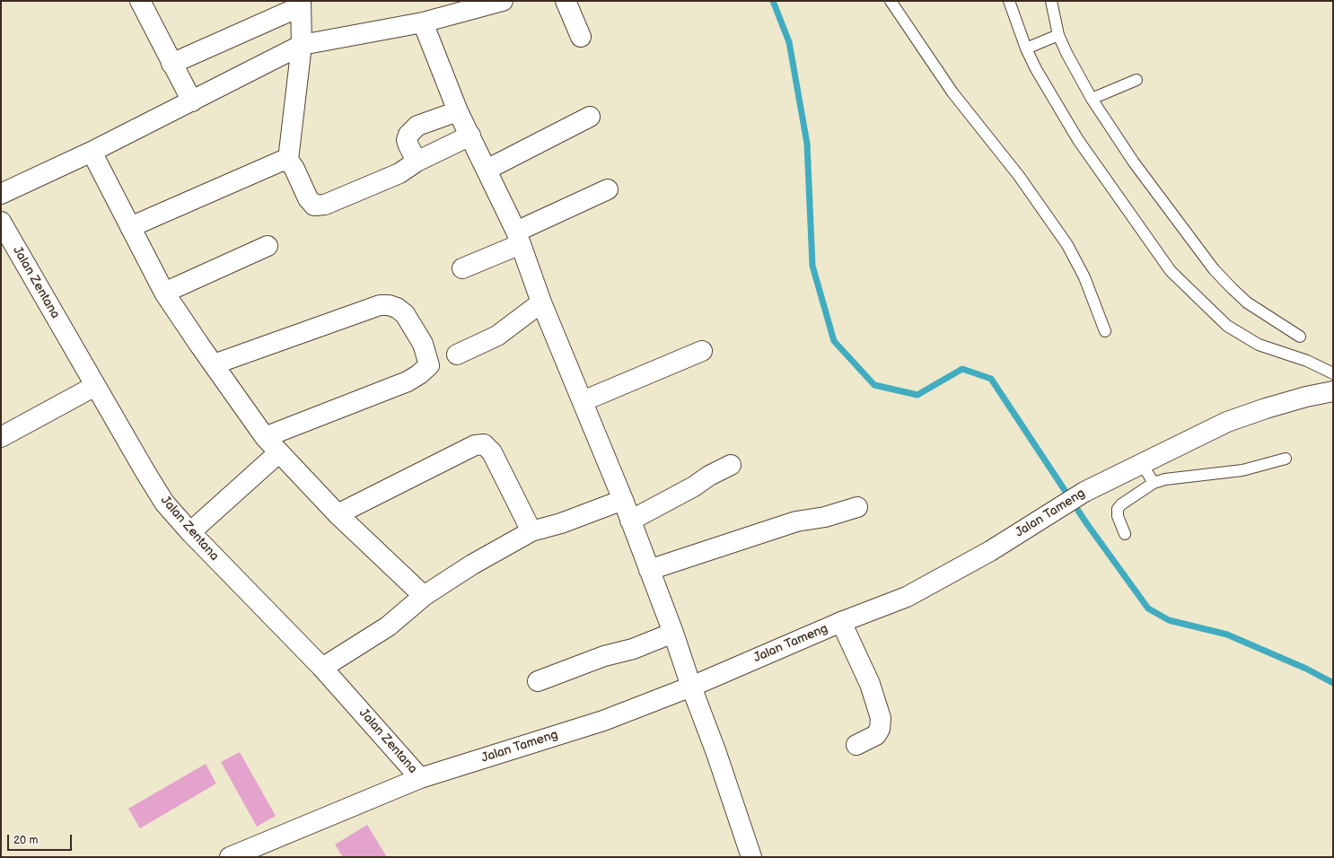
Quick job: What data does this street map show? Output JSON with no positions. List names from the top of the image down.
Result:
{
  "streets": {
    "street": ["Jalan Zentana", "Jalan Tameng"]
  },
  "crossings": [
    ["Jalan Zentana", "Jalan Tameng"]
  ],
  "scale_bar": "20 m"
}
